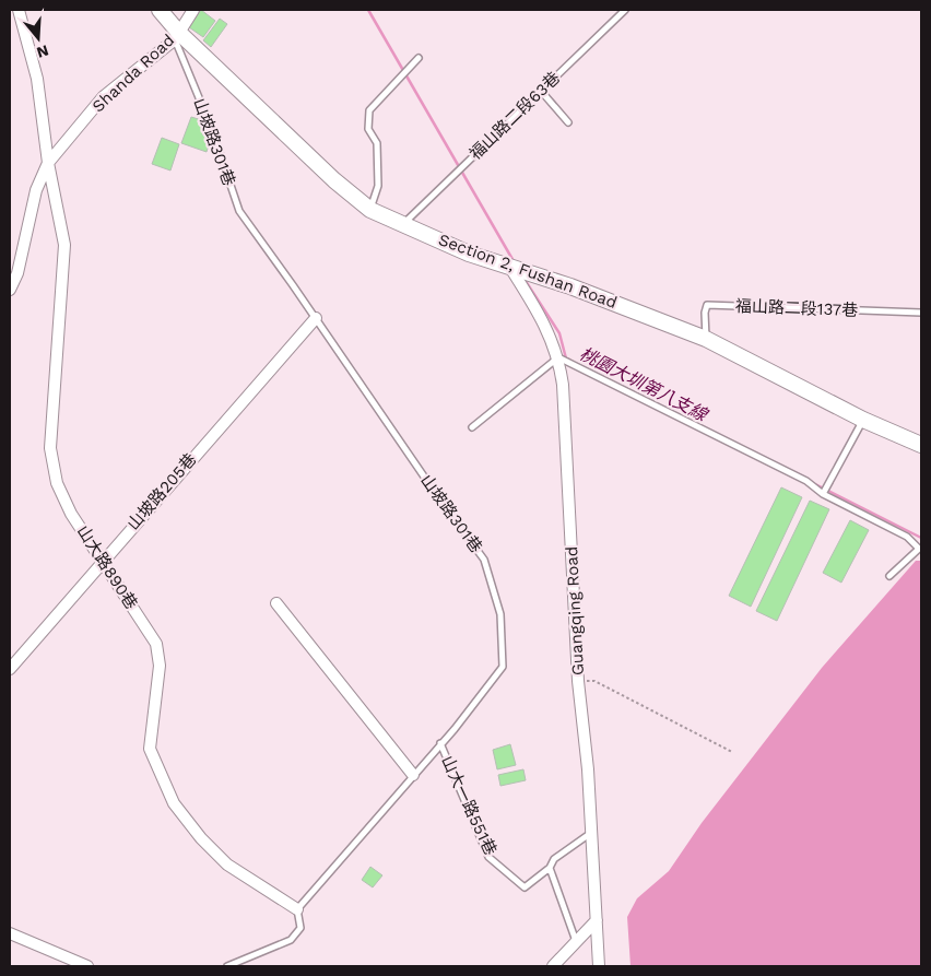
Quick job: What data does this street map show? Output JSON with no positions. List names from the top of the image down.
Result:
{
  "streets": {
    "street": [
      "Shanda Road",
      "Section 2, Fushan Road",
      "山坡路205巷",
      "山大路890巷",
      "Guangqing Road"
    ],
    "lane": [
      "福山路二段63巷",
      "山坡路301巷",
      "福山路二段137巷",
      "山大一路551巷"
    ]
  },
  "crossings": [
    ["Shanda Road", "山坡路301巷"],
    ["Shanda Road", "Section 2, Fushan Road"],
    ["Shanda Road", "山大路890巷"],
    ["福山路二段63巷", "Section 2, Fushan Road"],
    ["山坡路301巷", "Section 2, Fushan Road"],
    ["山坡路301巷", "山坡路205巷"],
    ["山坡路301巷", "山大路890巷"],
    ["山坡路301巷", "山大一路551巷"],
    ["Section 2, Fushan Road", "福山路二段137巷"],
    ["Section 2, Fushan Road", "Guangqing Road"],
    ["山坡路205巷", "山大路890巷"],
    ["Guangqing Road", "山大一路551巷"]
  ],
  "water": ["桃園大圳第八支線"],
  "north": "bottom"
}
